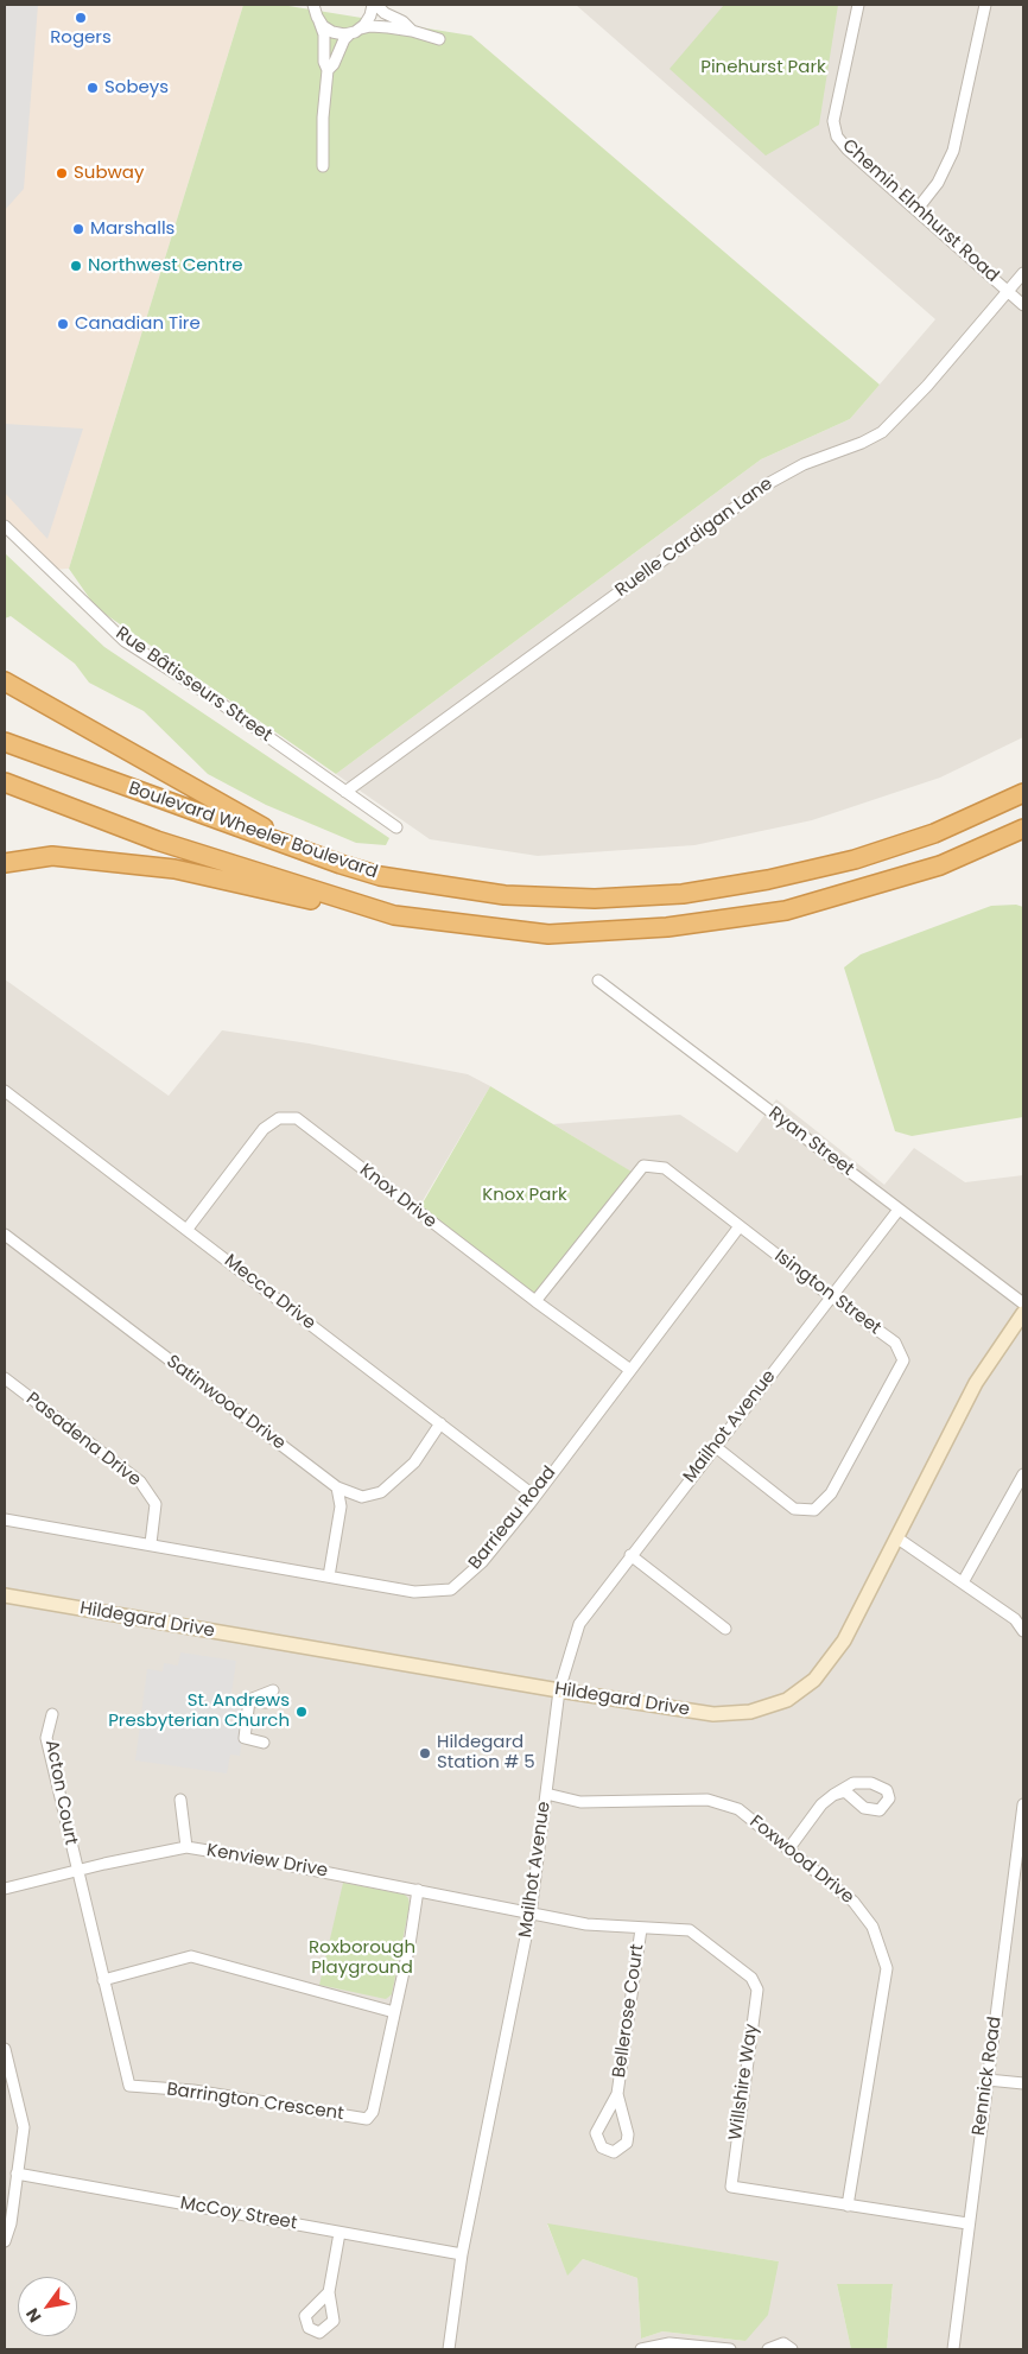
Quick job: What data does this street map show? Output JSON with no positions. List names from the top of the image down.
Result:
{
  "streets": {
    "highway": ["Boulevard Wheeler Boulevard"],
    "street": [
      "Chemin Elmhurst Road",
      "Ruelle Cardigan Lane",
      "Rue Bâtisseurs Street",
      "Ryan Street",
      "Knox Drive",
      "Mecca Drive",
      "Isington Street",
      "Satinwood Drive",
      "Mailhot Avenue",
      "Pasadena Drive",
      "Barrieau Road",
      "Hildegard Drive",
      "Acton Court",
      "Foxwood Drive",
      "Kenview Drive",
      "Bellerose Court",
      "Rennick Road",
      "Willshire Way",
      "Barrington Crescent",
      "McCoy Street"
    ]
  },
  "crossings": [
    ["Chemin Elmhurst Road", "Ruelle Cardigan Lane"],
    ["Ruelle Cardigan Lane", "Rue Bâtisseurs Street"],
    ["Ryan Street", "Mailhot Avenue"],
    ["Knox Drive", "Mecca Drive"],
    ["Knox Drive", "Isington Street"],
    ["Knox Drive", "Barrieau Road"],
    ["Mecca Drive", "Satinwood Drive"],
    ["Mecca Drive", "Barrieau Road"],
    ["Isington Street", "Mailhot Avenue"],
    ["Isington Street", "Barrieau Road"],
    ["Mailhot Avenue", "Hildegard Drive"],
    ["Mailhot Avenue", "Foxwood Drive"],
    ["Mailhot Avenue", "Kenview Drive"],
    ["Mailhot Avenue", "Willshire Way"],
    ["Mailhot Avenue", "McCoy Street"],
    ["Pasadena Drive", "Barrieau Road"],
    ["Acton Court", "Kenview Drive"],
    ["Acton Court", "Barrington Crescent"],
    ["Foxwood Drive", "Willshire Way"],
    ["Kenview Drive", "Willshire Way"],
    ["Kenview Drive", "Barrington Crescent"],
    ["Bellerose Court", "Willshire Way"],
    ["Rennick Road", "Willshire Way"]
  ],
  "parks": ["Pinehurst Park", "Knox Park", "Roxborough Playground"],
  "places": [
    "Rogers",
    "Sobeys",
    "Subway",
    "Marshalls",
    "Northwest Centre",
    "Canadian Tire",
    "St. Andrews Presbyterian Church",
    "Hildegard Station # 5"
  ],
  "north": "bottom left"
}
